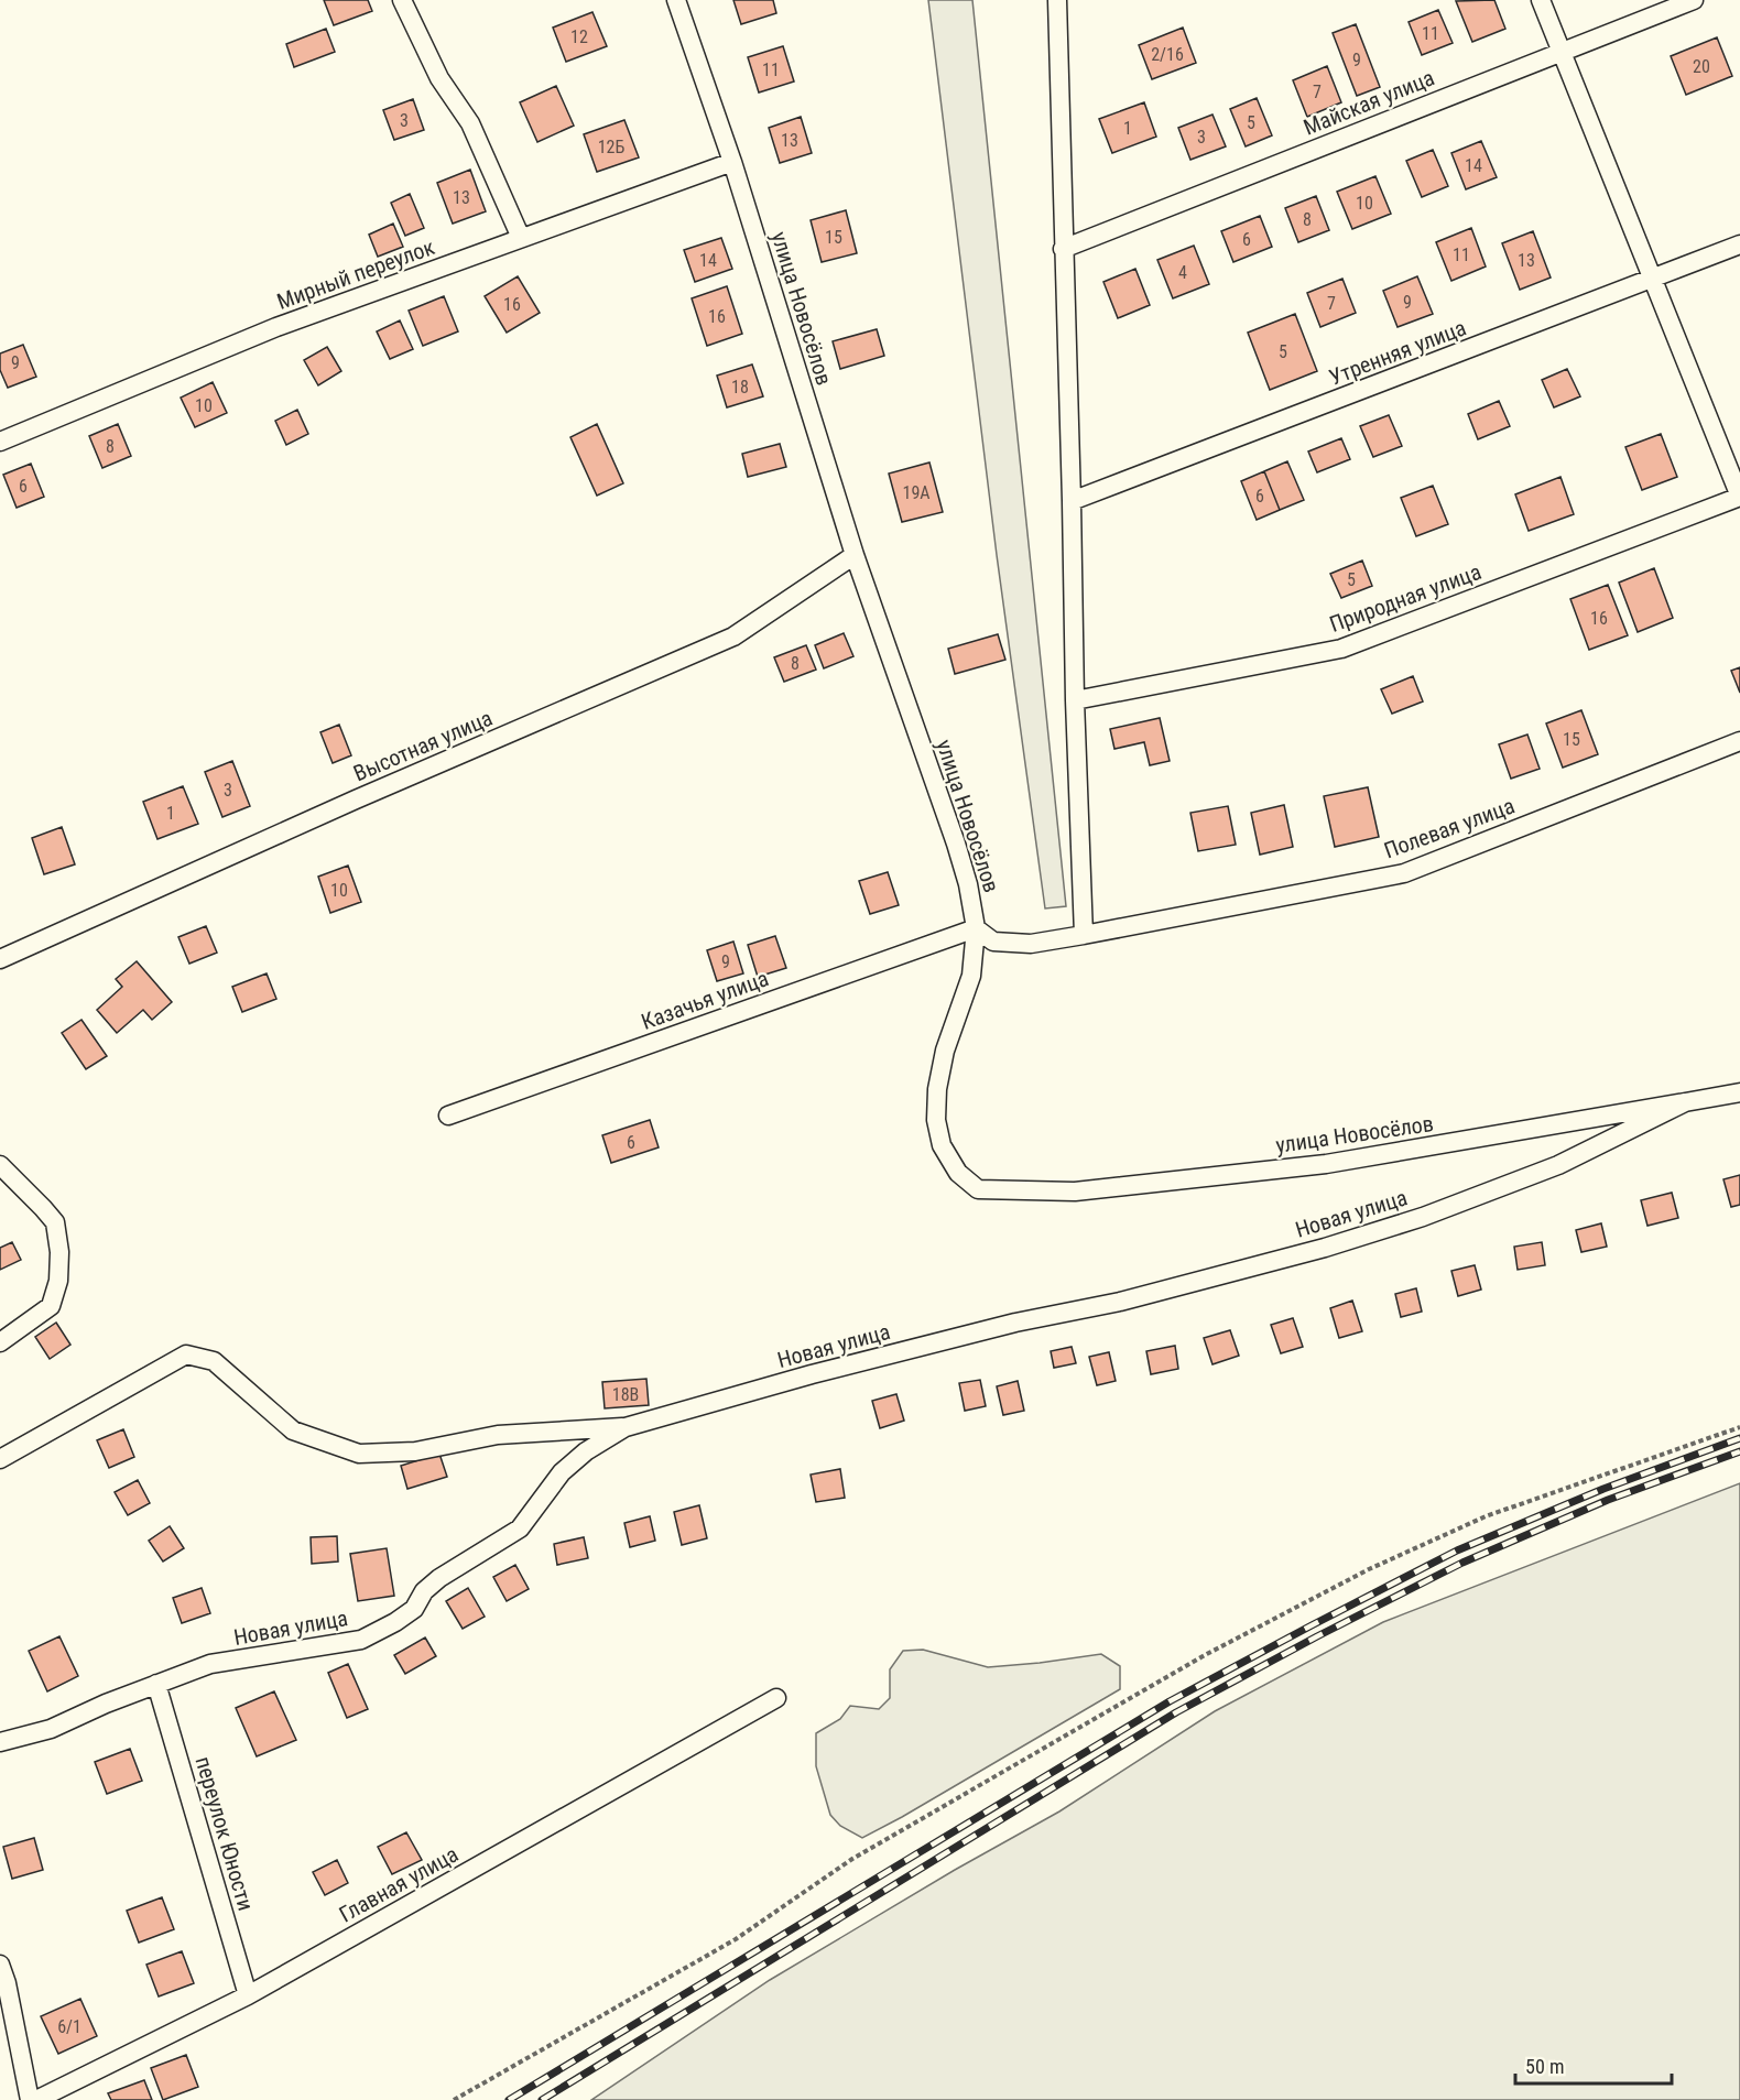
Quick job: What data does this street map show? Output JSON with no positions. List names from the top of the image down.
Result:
{
  "streets": {
    "street": [
      "Майская улица",
      "Мирный переулок",
      "улица Новосёлов",
      "Утренняя улица",
      "Природная улица",
      "Высотная улица",
      "Полевая улица",
      "Казачья улица",
      "Новая улица",
      "переулок Юности",
      "Главная улица"
    ]
  },
  "crossings": [
    ["Мирный переулок", "улица Новосёлов"],
    ["улица Новосёлов", "Высотная улица"],
    ["улица Новосёлов", "Полевая улица"],
    ["улица Новосёлов", "Казачья улица"],
    ["улица Новосёлов", "Новая улица"],
    ["Полевая улица", "Казачья улица"],
    ["Новая улица", "переулок Юности"],
    ["переулок Юности", "Главная улица"]
  ],
  "house_numbers": [
    "11",
    "12",
    "2/16",
    "9",
    "20",
    "11",
    "7",
    "3",
    "5",
    "1",
    "3",
    "13",
    "12Б",
    "14",
    "13",
    "10",
    "8",
    "15",
    "6",
    "11",
    "14",
    "13",
    "4",
    "9",
    "7",
    "16",
    "16",
    "5",
    "9",
    "18",
    "10",
    "8",
    "6",
    "19А",
    "6",
    "5",
    "16",
    "8",
    "15",
    "3",
    "1",
    "10",
    "9",
    "6",
    "18В",
    "6/1"
  ],
  "scale_bar": "50 m"
}
